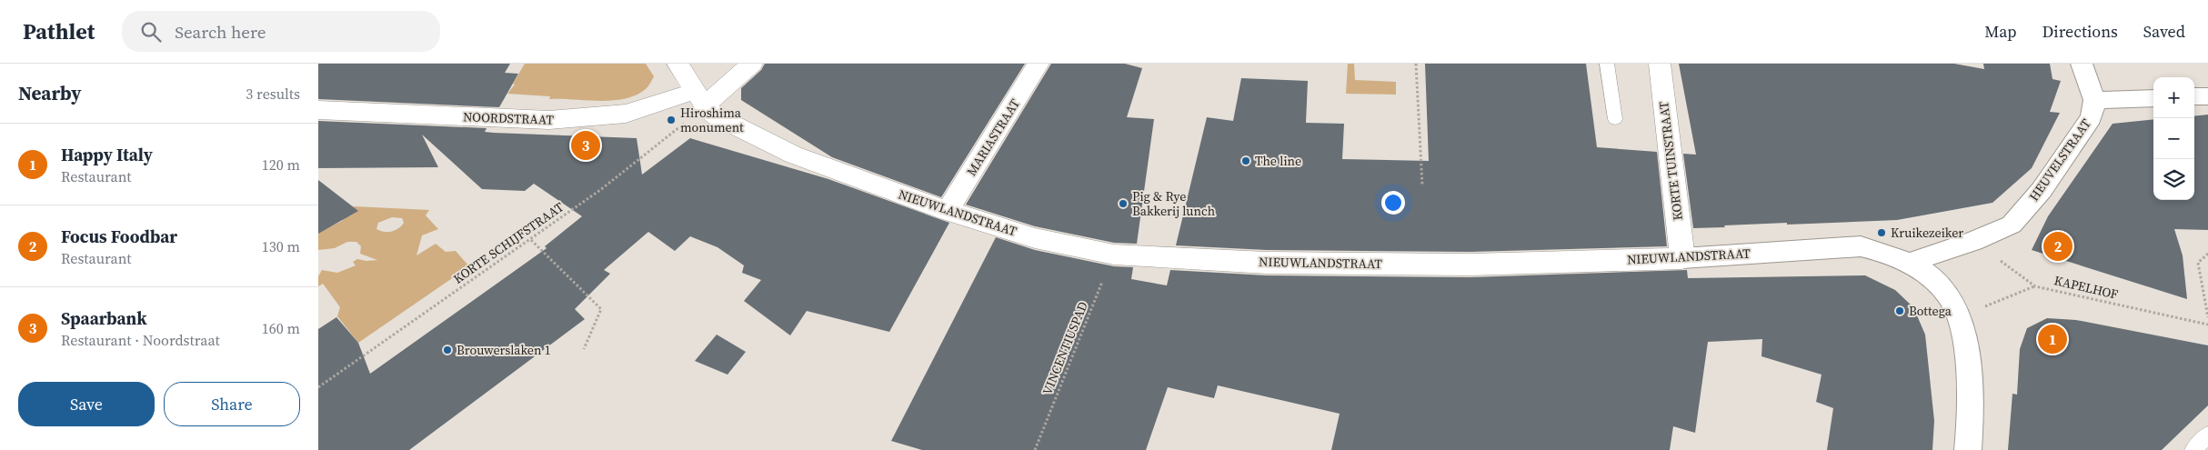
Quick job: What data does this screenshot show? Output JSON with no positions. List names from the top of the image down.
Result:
{
  "streets": {
    "street": [
      "NOORDSTRAAT",
      "MARIASTRAAT",
      "HEUVELSTRAAT",
      "KORTE TUINSTRAAT",
      "NIEUWLANDSTRAAT"
    ],
    "path": ["KORTE SCHIJFSTRAAT", "KAPELHOF", "VINCENTIUSPAD"]
  },
  "crossings": [
    ["NOORDSTRAAT", "NIEUWLANDSTRAAT"],
    ["NOORDSTRAAT", "KORTE SCHIJFSTRAAT"],
    ["MARIASTRAAT", "NIEUWLANDSTRAAT"],
    ["HEUVELSTRAAT", "NIEUWLANDSTRAAT"],
    ["HEUVELSTRAAT", "KAPELHOF"],
    ["KORTE TUINSTRAAT", "NIEUWLANDSTRAAT"],
    ["NIEUWLANDSTRAAT", "KORTE SCHIJFSTRAAT"],
    ["NIEUWLANDSTRAAT", "VINCENTIUSPAD"]
  ],
  "places": [
    "Hiroshima monument",
    "The line",
    "Pig & Rye Bakkerij lunch",
    "Kruikezeiker",
    "Bottega",
    "Brouwerslaken 1"
  ],
  "page": {
    "header": "Pathlet",
    "search": "Search here",
    "nav": ["Map", "Directions", "Saved"],
    "heading": ["Nearby", "3 results"],
    "map_buttons": ["+", "−"],
    "list": [
      {
        "mark": "1",
        "name": "Happy Italy",
        "note": "Restaurant",
        "value": "120 m"
      },
      {
        "mark": "2",
        "name": "Focus Foodbar",
        "note": "Restaurant",
        "value": "130 m"
      },
      {
        "mark": "3",
        "name": "Spaarbank",
        "note": "Restaurant · Noordstraat",
        "value": "160 m"
      }
    ],
    "pins": ["3", "2", "1"],
    "buttons": ["Save", "Share"]
  }
}
